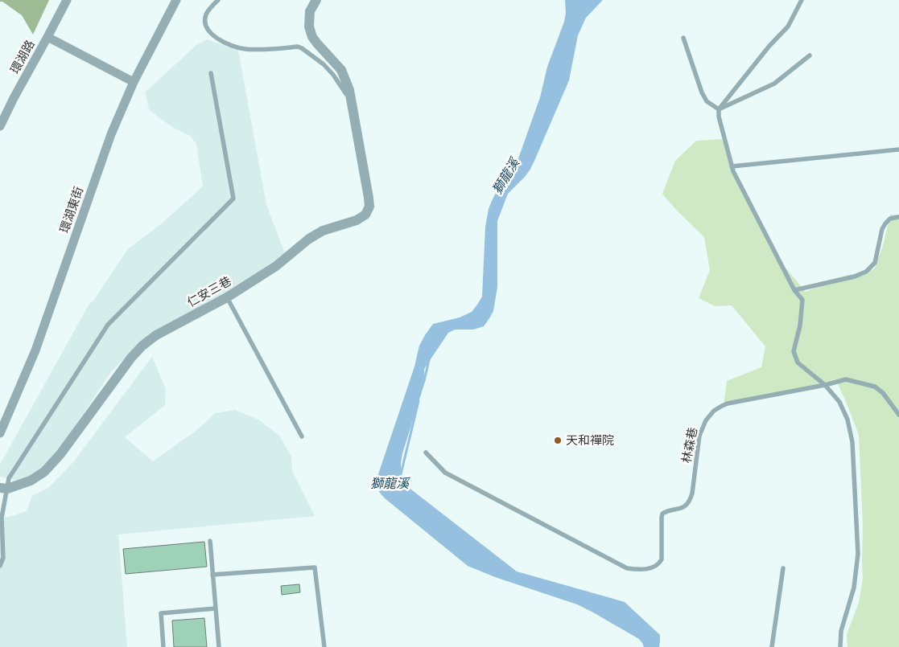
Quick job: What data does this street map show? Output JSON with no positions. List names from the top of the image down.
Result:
{
  "streets": {
    "street": ["環湖路", "環湖東街", "仁安三巷"],
    "lane": ["林森巷"]
  },
  "water": ["獅龍溪"],
  "places": ["天和禪院"]
}
